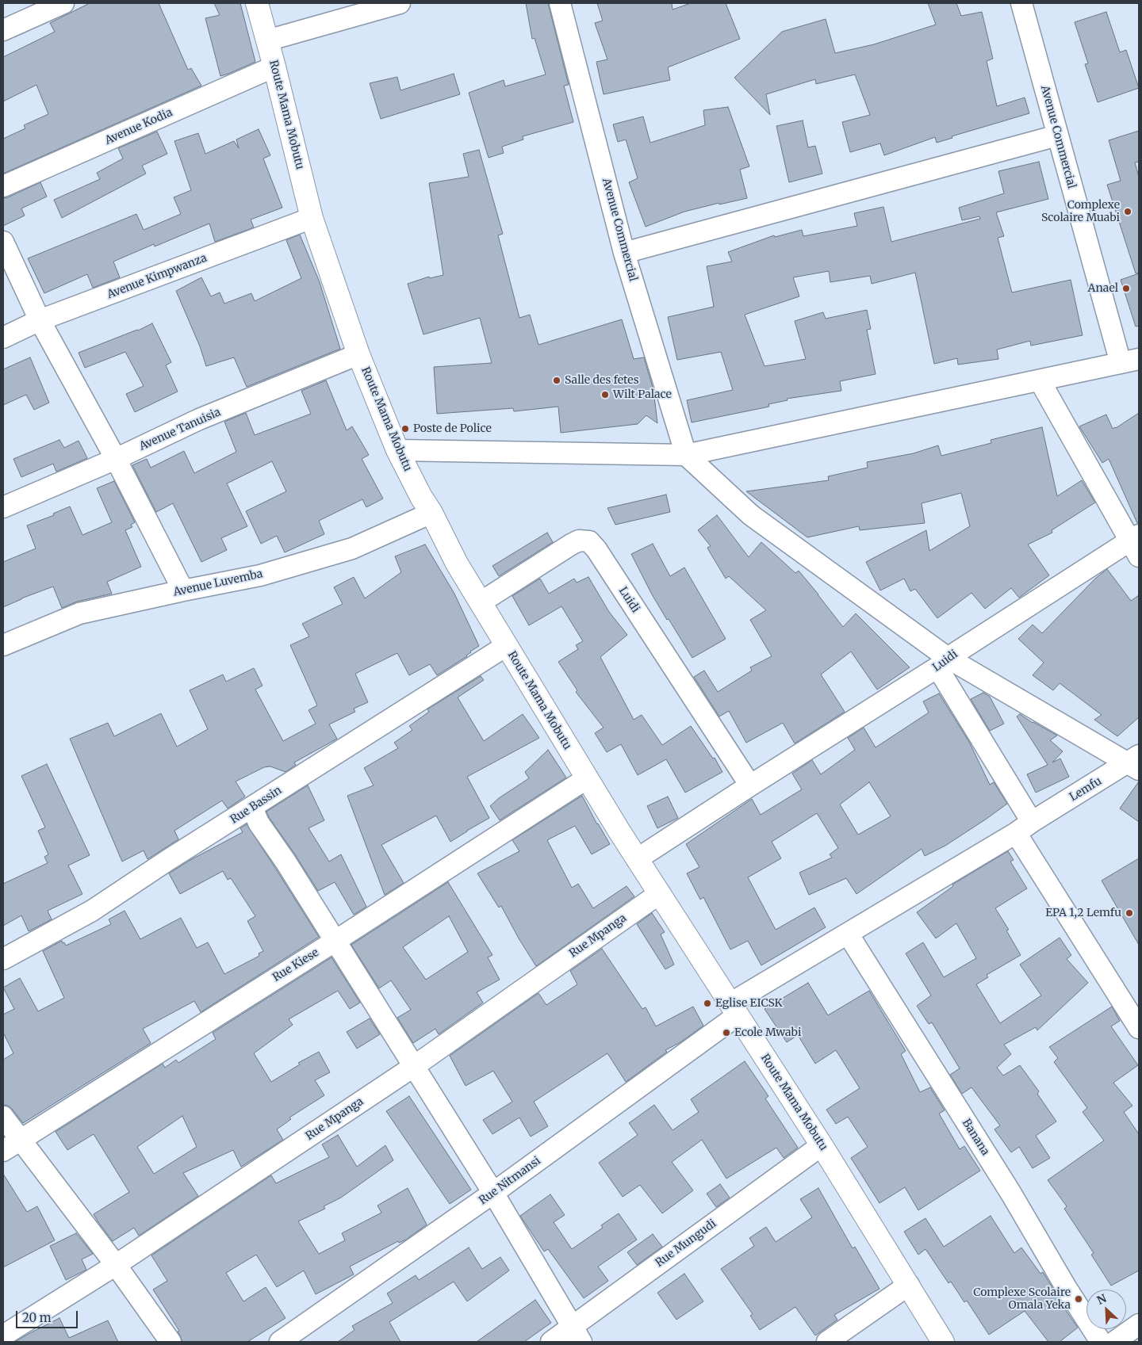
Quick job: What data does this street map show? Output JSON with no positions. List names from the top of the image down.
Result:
{
  "streets": {
    "street": [
      "Route Mama Mobutu",
      "Avenue Kodia",
      "Avenue Commercial",
      "Avenue Kimpwanza",
      "Avenue Tanuisia",
      "Avenue Luvemba",
      "Luidi",
      "Lemfu",
      "Rue Bassin",
      "Rue Mpanga",
      "Rue Kiese",
      "Banana",
      "Rue Nitmansi",
      "Rue Mungudi"
    ]
  },
  "crossings": [
    ["Route Mama Mobutu", "Avenue Kodia"],
    ["Route Mama Mobutu", "Avenue Kimpwanza"],
    ["Route Mama Mobutu", "Avenue Tanuisia"],
    ["Route Mama Mobutu", "Avenue Luvemba"],
    ["Route Mama Mobutu", "Luidi"],
    ["Route Mama Mobutu", "Rue Bassin"],
    ["Route Mama Mobutu", "Rue Mpanga"],
    ["Route Mama Mobutu", "Rue Kiese"],
    ["Route Mama Mobutu", "Rue Nitmansi"],
    ["Route Mama Mobutu", "Rue Mungudi"]
  ],
  "places": [
    "Complexe Scolaire Muabi",
    "Anael",
    "Salle des fetes",
    "Wilt Palace",
    "Poste de Police",
    "EPA 1,2 Lemfu",
    "Eglise EICSK",
    "Ecole Mwabi",
    "Complexe Scolaire Omala Yeka"
  ],
  "scale_bar": "20 m",
  "north": "top left"
}
